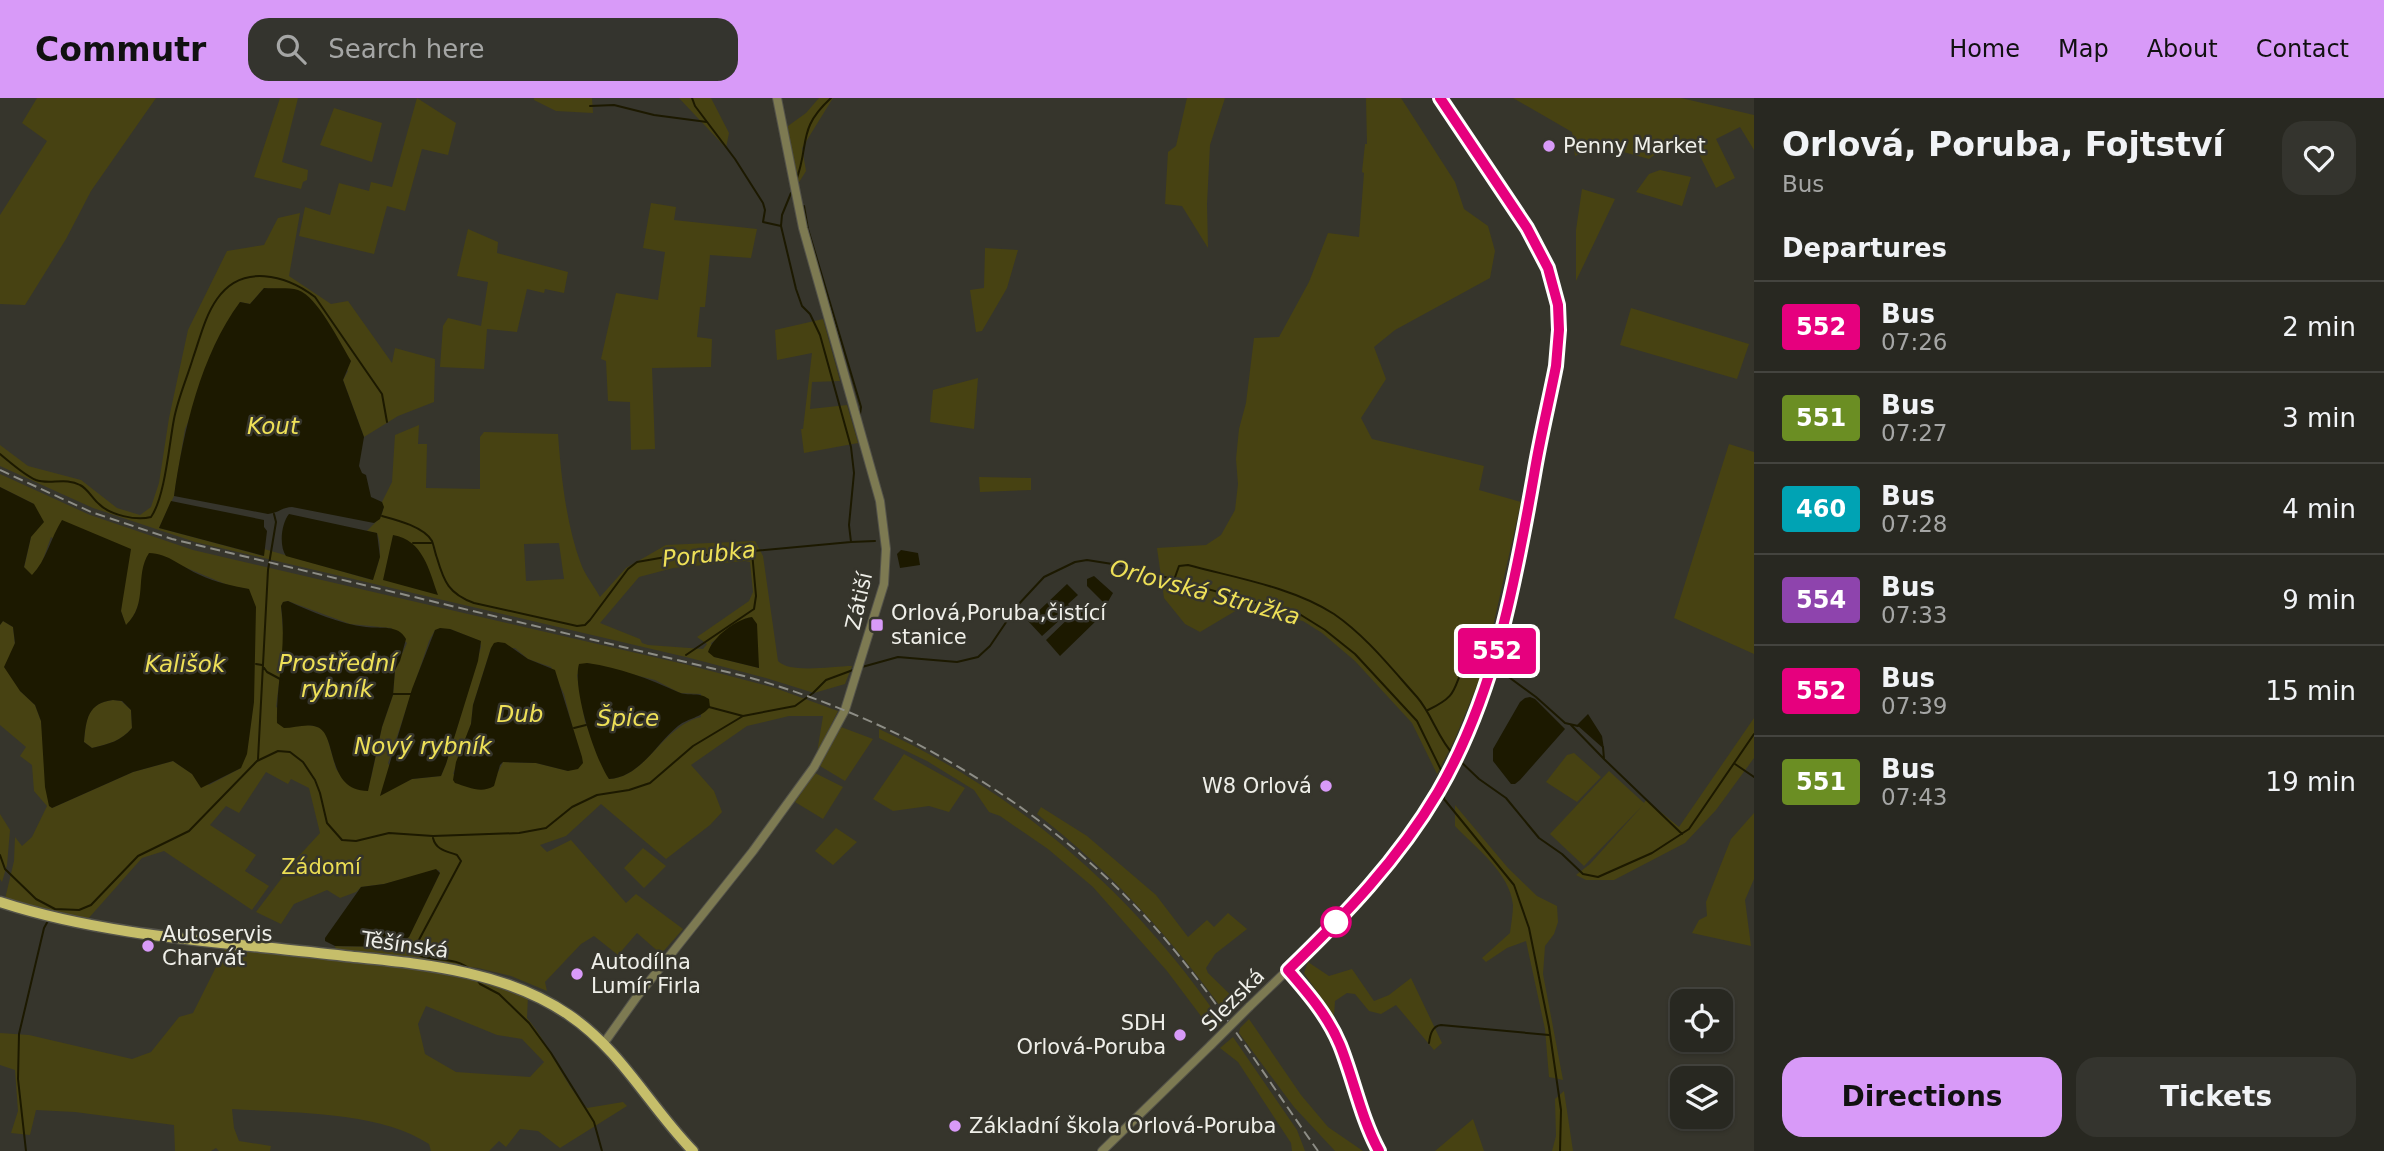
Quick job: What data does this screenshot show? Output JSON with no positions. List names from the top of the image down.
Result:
{
  "streets": {
    "main road": ["Těšínská"],
    "street": ["Zátiší", "Slezská"]
  },
  "crossings": [
    ["Zátiší", "Těšínská"]
  ],
  "water": [
    "Kout",
    "Porubka",
    "Orlovská Stružka",
    "Prostřední rybník",
    "Kališok",
    "Dub",
    "Špice",
    "Nový rybník"
  ],
  "parks": ["Zádomí"],
  "places": {
    "other": [
      "Penny Market",
      "W8 Orlová",
      "Autoservis Charvát",
      "Autodílna Lumír Firla",
      "SDH Orlová-Poruba",
      "Základní škola Orlová-Poruba"
    ],
    "transit": ["Orlová,Poruba,čistící stanice"]
  },
  "lines": ["bus line 552"],
  "page": {
    "header": "Commutr",
    "search": "Search here",
    "nav": [
      "Home",
      "Map",
      "About",
      "Contact"
    ],
    "on_map": "552",
    "heading": [
      ["Orlová, Poruba, Fojtství", "Bus"],
      "Departures"
    ],
    "list": [
      {
        "mark": "552",
        "name": "Bus",
        "note": "07:26",
        "value": "2 min"
      },
      {
        "mark": "551",
        "name": "Bus",
        "note": "07:27",
        "value": "3 min"
      },
      {
        "mark": "460",
        "name": "Bus",
        "note": "07:28",
        "value": "4 min"
      },
      {
        "mark": "554",
        "name": "Bus",
        "note": "07:33",
        "value": "9 min"
      },
      {
        "mark": "552",
        "name": "Bus",
        "note": "07:39",
        "value": "15 min"
      },
      {
        "mark": "551",
        "name": "Bus",
        "note": "07:43",
        "value": "19 min"
      }
    ],
    "buttons": ["Directions", "Tickets"]
  }
}
